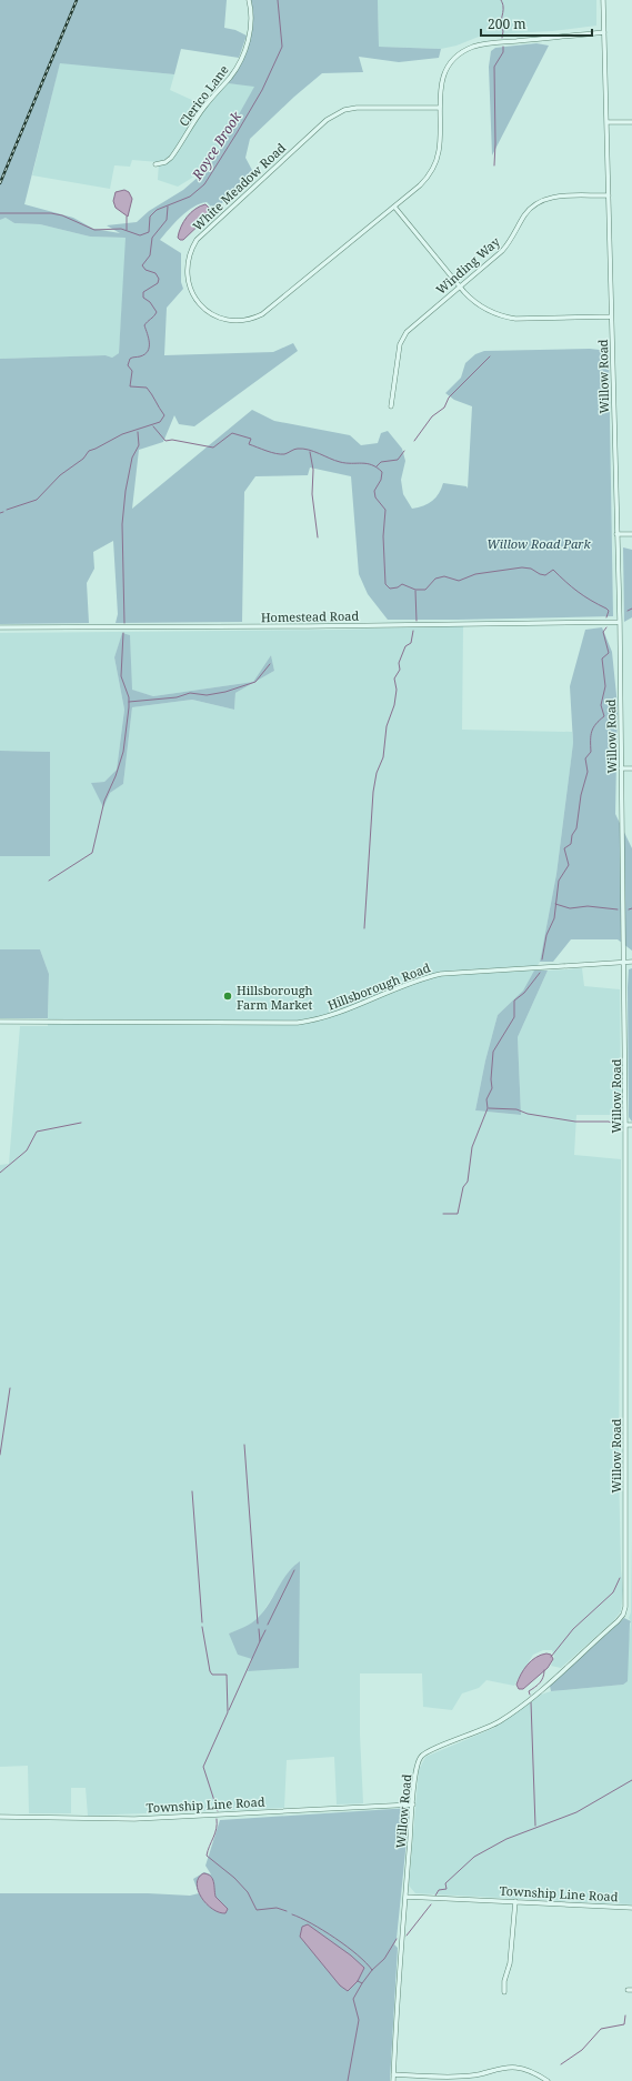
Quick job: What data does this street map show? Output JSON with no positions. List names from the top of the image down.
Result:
{
  "streets": {
    "street": [
      "Clerico Lane",
      "White Meadow Road",
      "Winding Way",
      "Willow Road",
      "Homestead Road",
      "Hillsborough Road",
      "Township Line Road"
    ]
  },
  "crossings": [
    ["White Meadow Road", "Willow Road"],
    ["Winding Way", "Willow Road"],
    ["Willow Road", "Homestead Road"],
    ["Willow Road", "Hillsborough Road"],
    ["Willow Road", "Township Line Road"]
  ],
  "water": ["Royce Brook"],
  "parks": ["Willow Road Park"],
  "places": ["Hillsborough Farm Market"],
  "scale_bar": "200 m"
}
